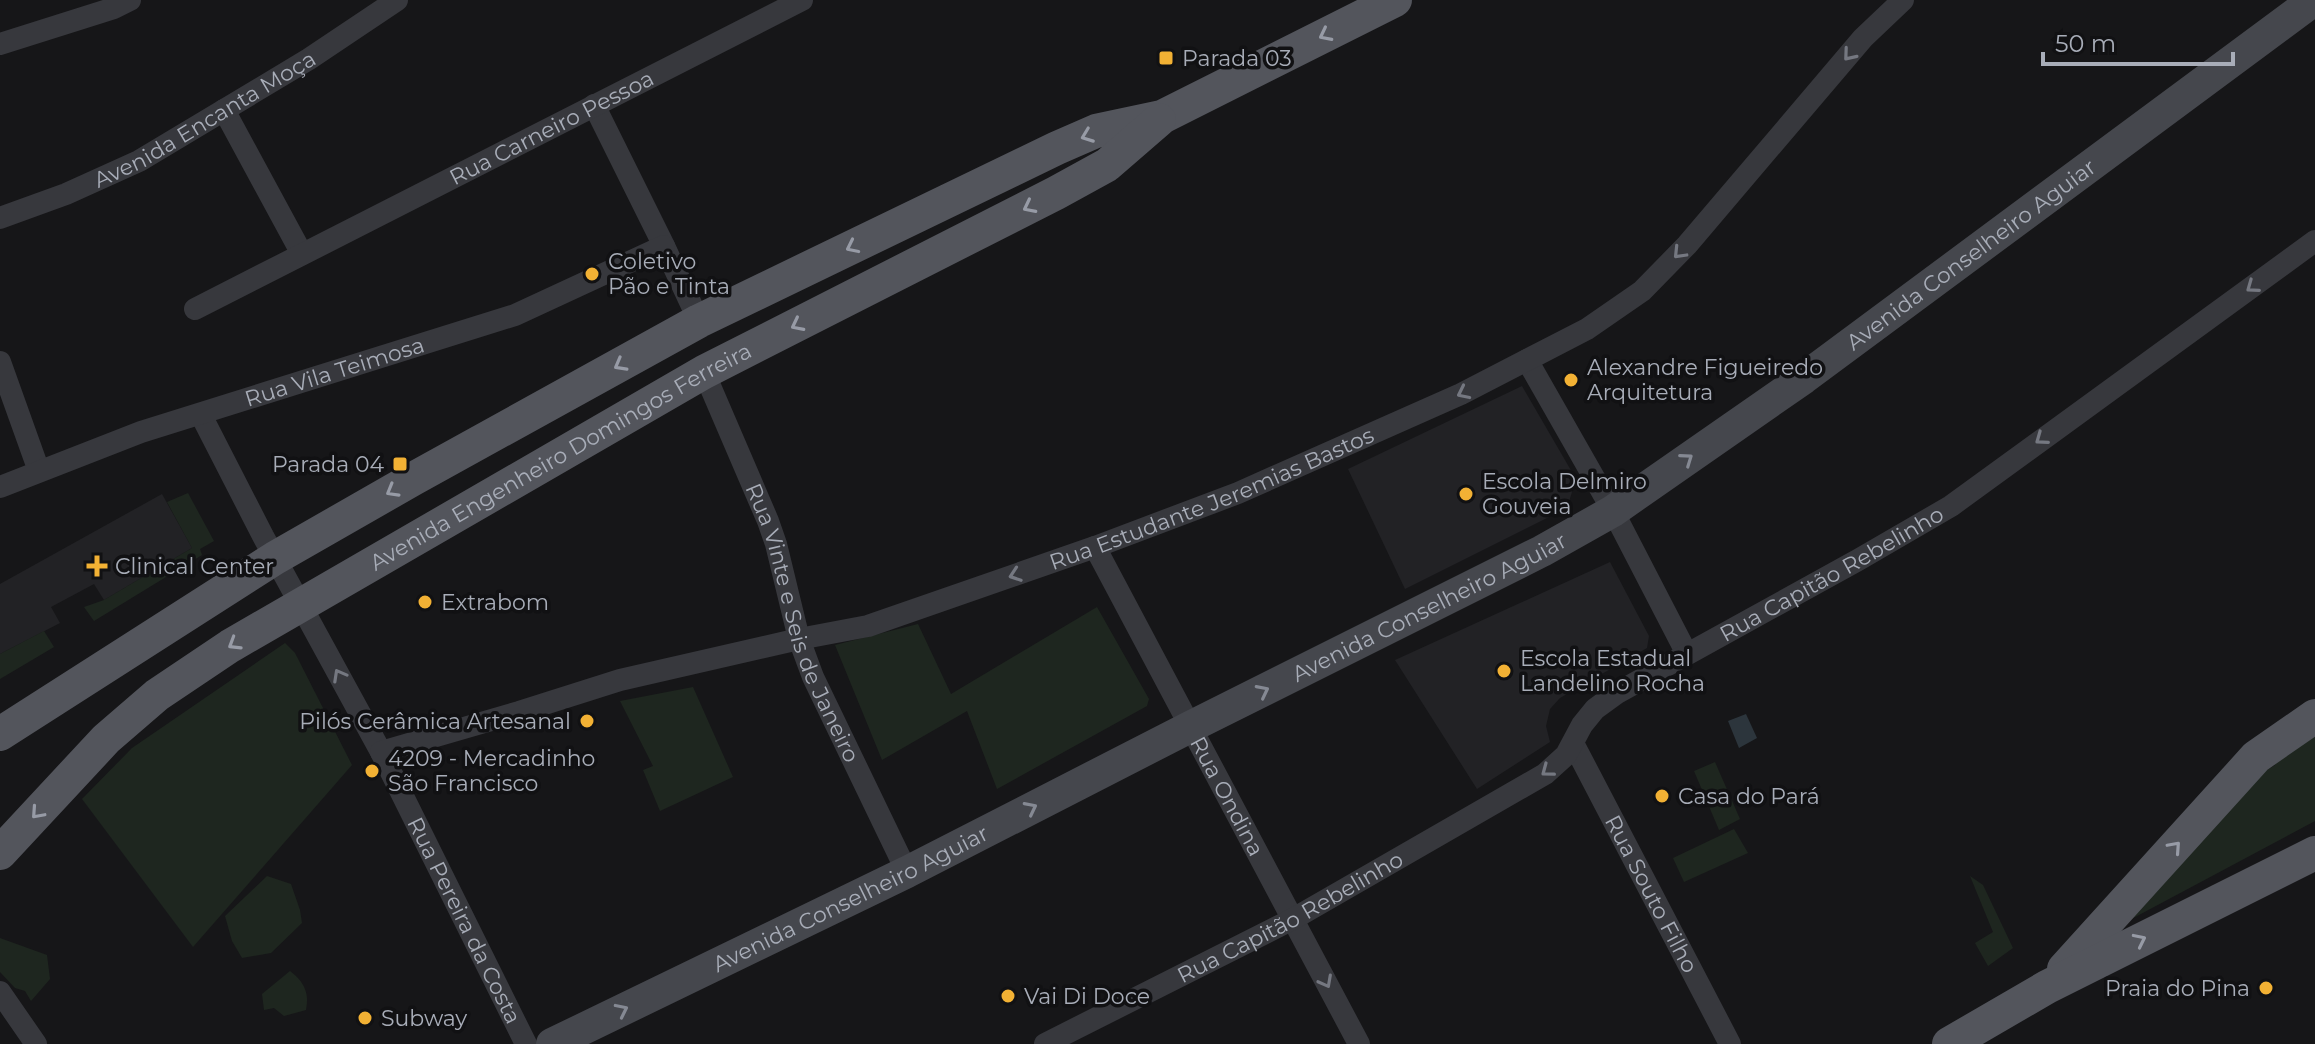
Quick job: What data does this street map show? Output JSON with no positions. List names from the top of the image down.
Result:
{
  "streets": {
    "main road": ["Avenida Conselheiro Aguiar", "Avenida Engenheiro Domingos Ferreira"],
    "street": [
      "Avenida Encanta Moça",
      "Rua Carneiro Pessoa",
      "Rua Vila Teimosa",
      "Rua Estudante Jeremias Bastos",
      "Rua Capitão Rebelinho",
      "Rua Vinte e Seis de Janeiro",
      "Rua Ondina",
      "Rua Souto Filho",
      "Rua Pereira da Costa"
    ]
  },
  "crossings": [
    ["Avenida Conselheiro Aguiar", "Rua Vinte e Seis de Janeiro"],
    ["Avenida Conselheiro Aguiar", "Rua Ondina"],
    ["Rua Vila Teimosa", "Rua Pereira da Costa"],
    ["Avenida Engenheiro Domingos Ferreira", "Rua Vinte e Seis de Janeiro"],
    ["Avenida Engenheiro Domingos Ferreira", "Rua Pereira da Costa"],
    ["Rua Estudante Jeremias Bastos", "Rua Vinte e Seis de Janeiro"],
    ["Rua Estudante Jeremias Bastos", "Rua Ondina"],
    ["Rua Estudante Jeremias Bastos", "Rua Pereira da Costa"],
    ["Rua Capitão Rebelinho", "Rua Ondina"],
    ["Rua Capitão Rebelinho", "Rua Souto Filho"]
  ],
  "one_way": ["Avenida Conselheiro Aguiar", "Rua Estudante Jeremias Bastos", "Rua Capitão Rebelinho"],
  "places": {
    "transit": ["Parada 03", "Parada 04"],
    "other": [
      "Coletivo Pão e Tinta",
      "Alexandre Figueiredo Arquitetura",
      "Escola Delmiro Gouveia",
      "Extrabom",
      "Escola Estadual Landelino Rocha",
      "Pilós Cerâmica Artesanal",
      "4209 - Mercadinho São Francisco",
      "Casa do Pará",
      "Praia do Pina",
      "Vai Di Doce",
      "Subway"
    ],
    "health": ["Clinical Center"]
  },
  "scale_bar": "50 m"
}
